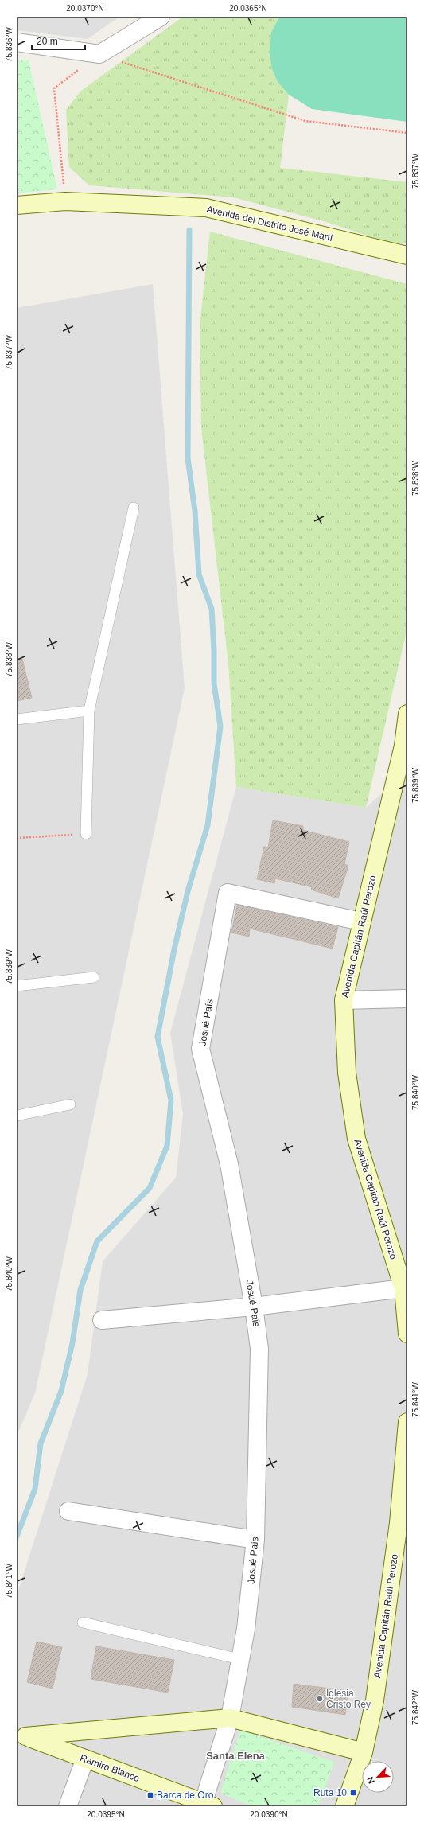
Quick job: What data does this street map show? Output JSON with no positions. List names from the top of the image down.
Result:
{
  "streets": {
    "main road": ["Avenida del Distrito José Martí", "Avenida Capitán Raúl Perozo", "Ramiro Blanco"],
    "street": ["Josué País"]
  },
  "crossings": [
    ["Avenida Capitán Raúl Perozo", "Josué País"],
    ["Josué País", "Ramiro Blanco"]
  ],
  "districts": ["Santa Elena"],
  "places": {
    "other": ["Iglesia Cristo Rey"],
    "transit": ["Ruta 10", "Barca de Oro"]
  },
  "scale_bar": "20 m",
  "north": "bottom left",
  "coordinates": [
    "20.0370°N",
    "20.0365°N",
    "75.836°W",
    "75.837°W",
    "75.838°W",
    "75.839°W",
    "75.840°W",
    "75.841°W",
    "75.842°W",
    "20.0395°N",
    "20.0390°N"
  ]
}
